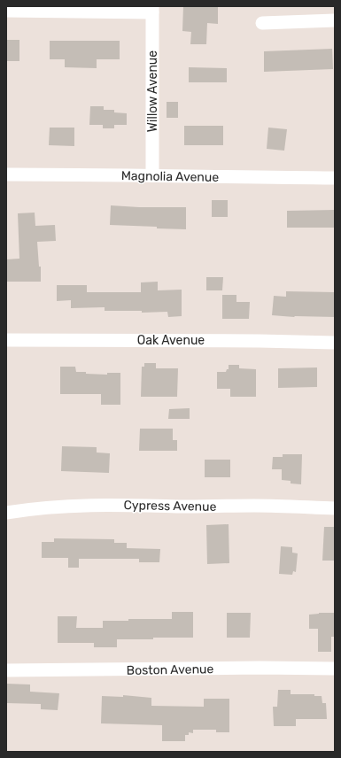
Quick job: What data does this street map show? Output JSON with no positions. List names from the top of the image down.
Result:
{
  "streets": {
    "street": [
      "Willow Avenue",
      "Magnolia Avenue",
      "Oak Avenue",
      "Cypress Avenue",
      "Boston Avenue"
    ]
  },
  "crossings": [
    ["Willow Avenue", "Magnolia Avenue"]
  ]
}
